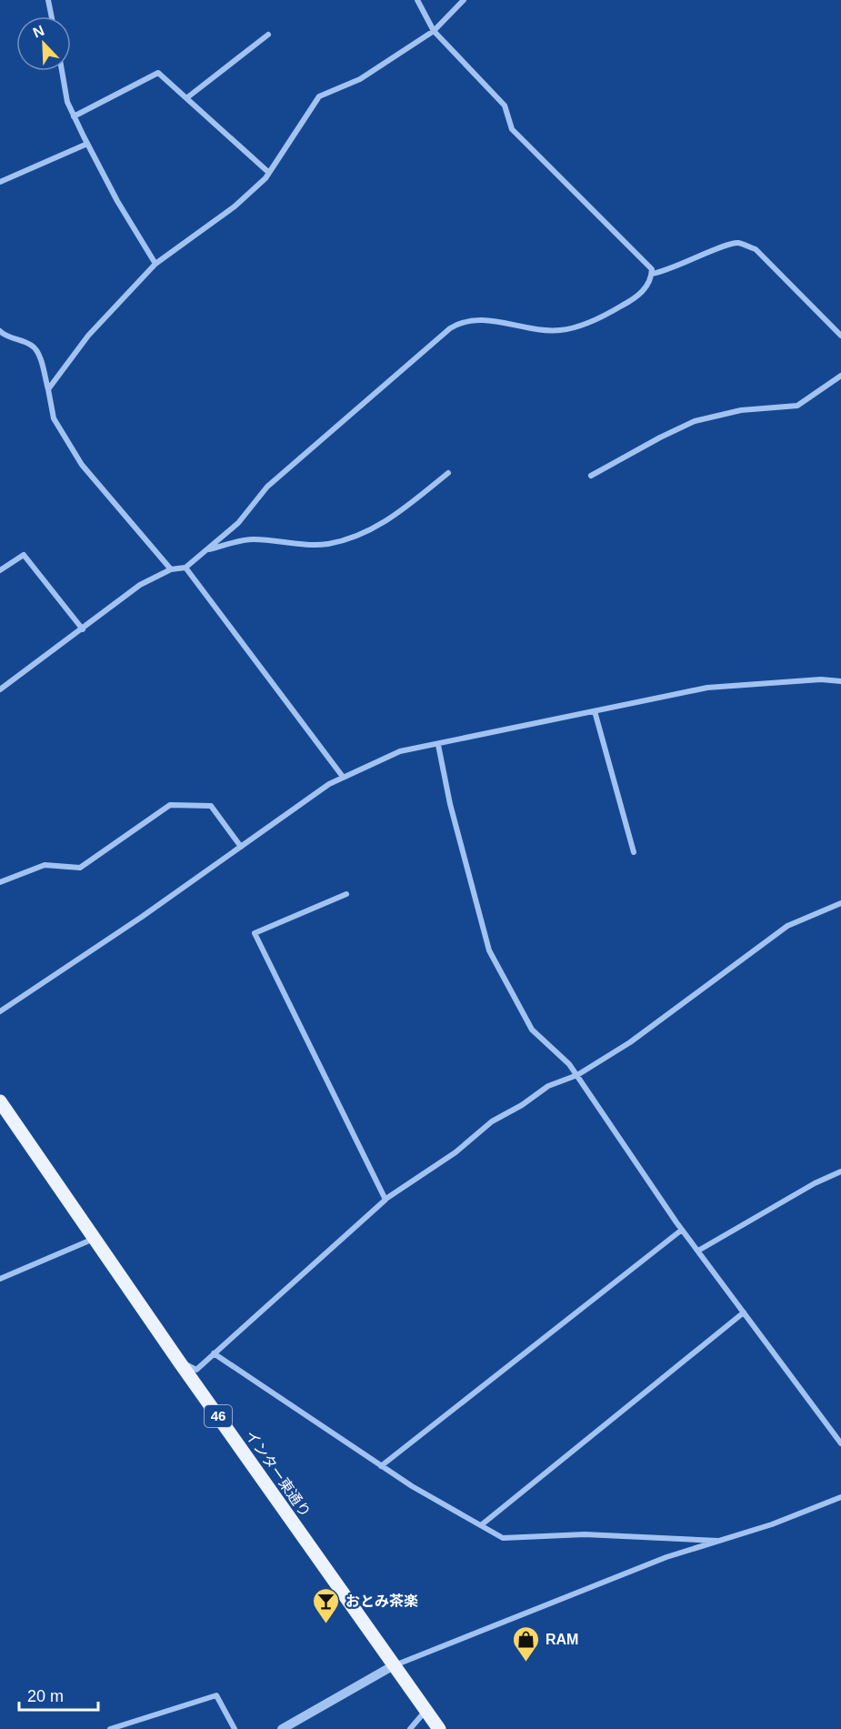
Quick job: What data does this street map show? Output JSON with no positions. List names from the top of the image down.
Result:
{
  "streets": {
    "main road": ["46", "インター東通り"]
  },
  "places": {
    "bar": ["おとみ茶楽"],
    "shop": ["RAM"]
  },
  "scale_bar": "20 m",
  "north": "top left"
}
